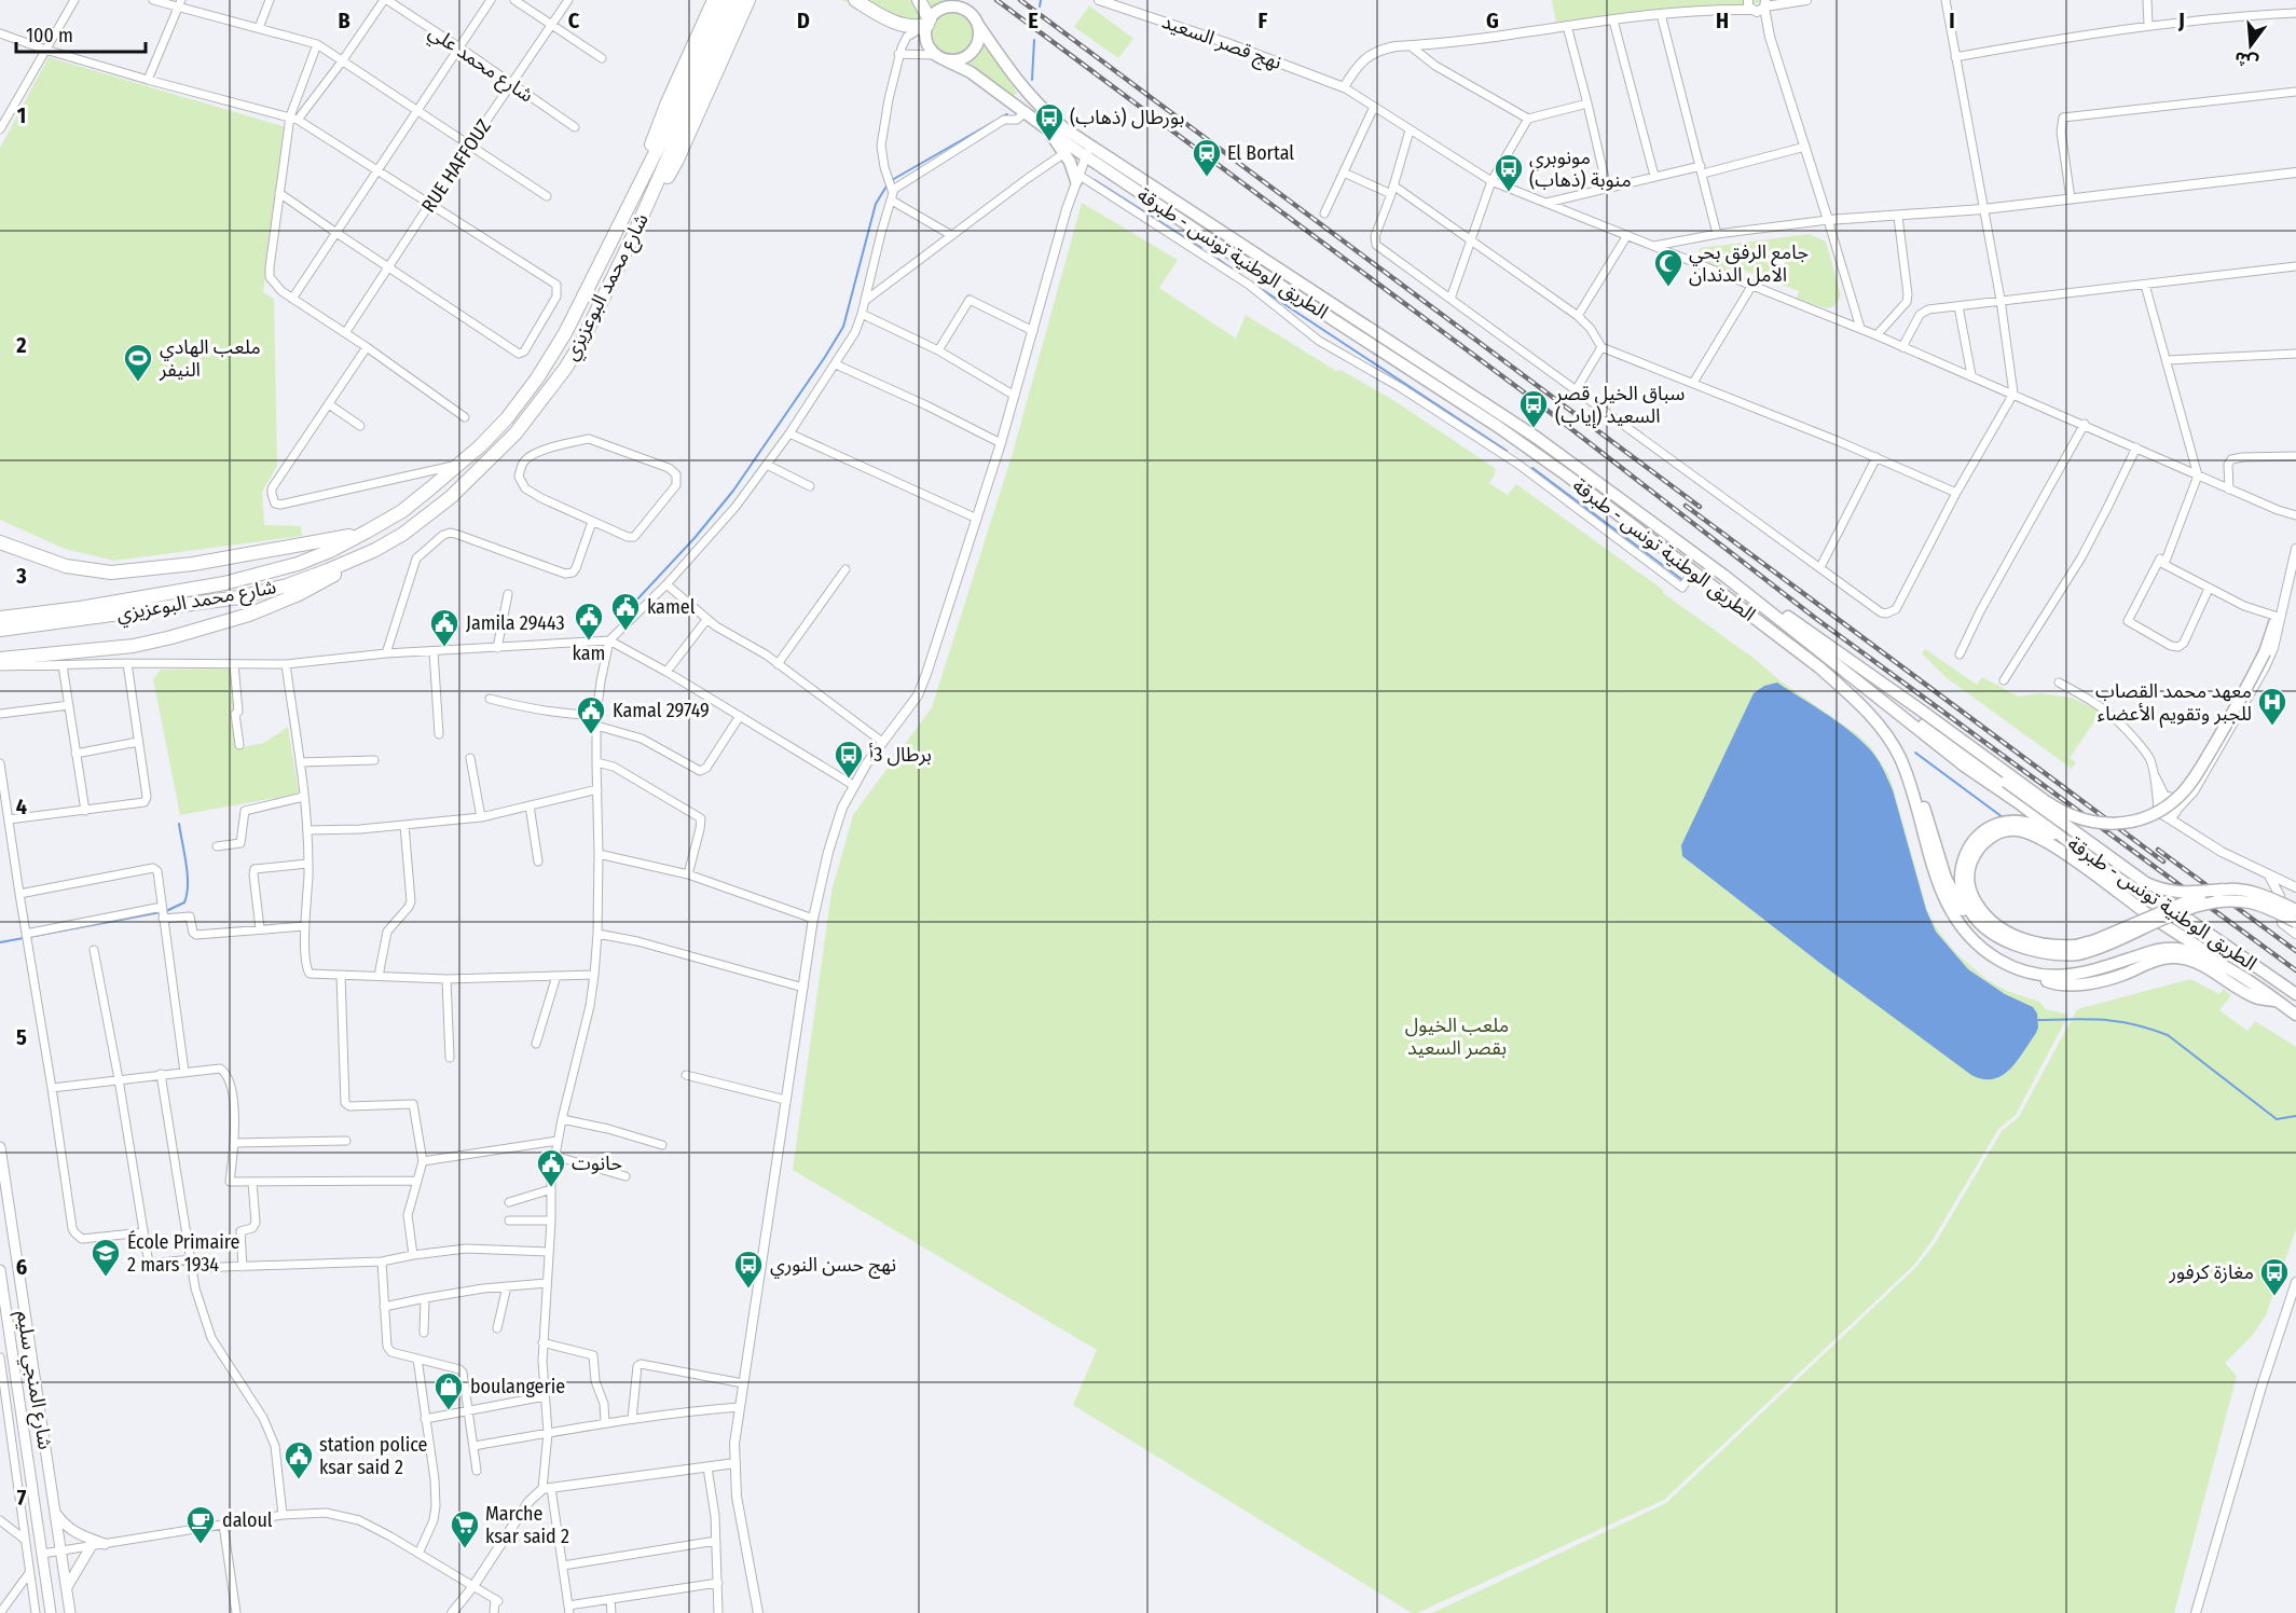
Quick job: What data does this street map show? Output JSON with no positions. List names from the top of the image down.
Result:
{
  "streets": {
    "highway": ["شارع محمد البوعزيزي"],
    "main road": ["الطريق الوطنية تونس - طبرقة", "شارع المنجي سليم"],
    "street": ["نهج قصر السعيد", "شارع محمد علي", "RUE HAFFOUZ"]
  },
  "crossings": [
    ["شارع محمد علي", "RUE HAFFOUZ"]
  ],
  "parks": ["ملعب الخيول بقصر السعيد"],
  "places": {
    "bus stop": [
      "بورطال (ذهاب)",
      "مونوبري منوبة (ذهاب)",
      "سباق الخيل قصر السعيد (إياب)",
      "برطال 3أ",
      "نهج حسن النوري",
      "مغازة كرفور"
    ],
    "station": ["El Bortal"],
    "mosque": ["جامع الرفق بحي الامل الدندان"],
    "sports": ["ملعب الهادي النيفر"],
    "public building": [
      "kamel",
      "kam",
      "Jamila 29443",
      "Kamal 29749",
      "حانوت",
      "station police ksar said 2"
    ],
    "hospital": ["معهد محمد القصاب للجبر وتقويم الأعضاء"],
    "school or university": ["École Primaire 2 mars 1934"],
    "shop": ["boulangerie"],
    "cafe": ["daloul"],
    "supermarket": ["Marche ksar said 2"]
  },
  "scale_bar": "100 m",
  "north": "bottom",
  "grid": {
    "columns": [
      "B",
      "C",
      "D",
      "E",
      "F",
      "G",
      "H",
      "I",
      "J"
    ],
    "rows": [
      "1",
      "2",
      "3",
      "4",
      "5",
      "6",
      "7"
    ]
  }
}
